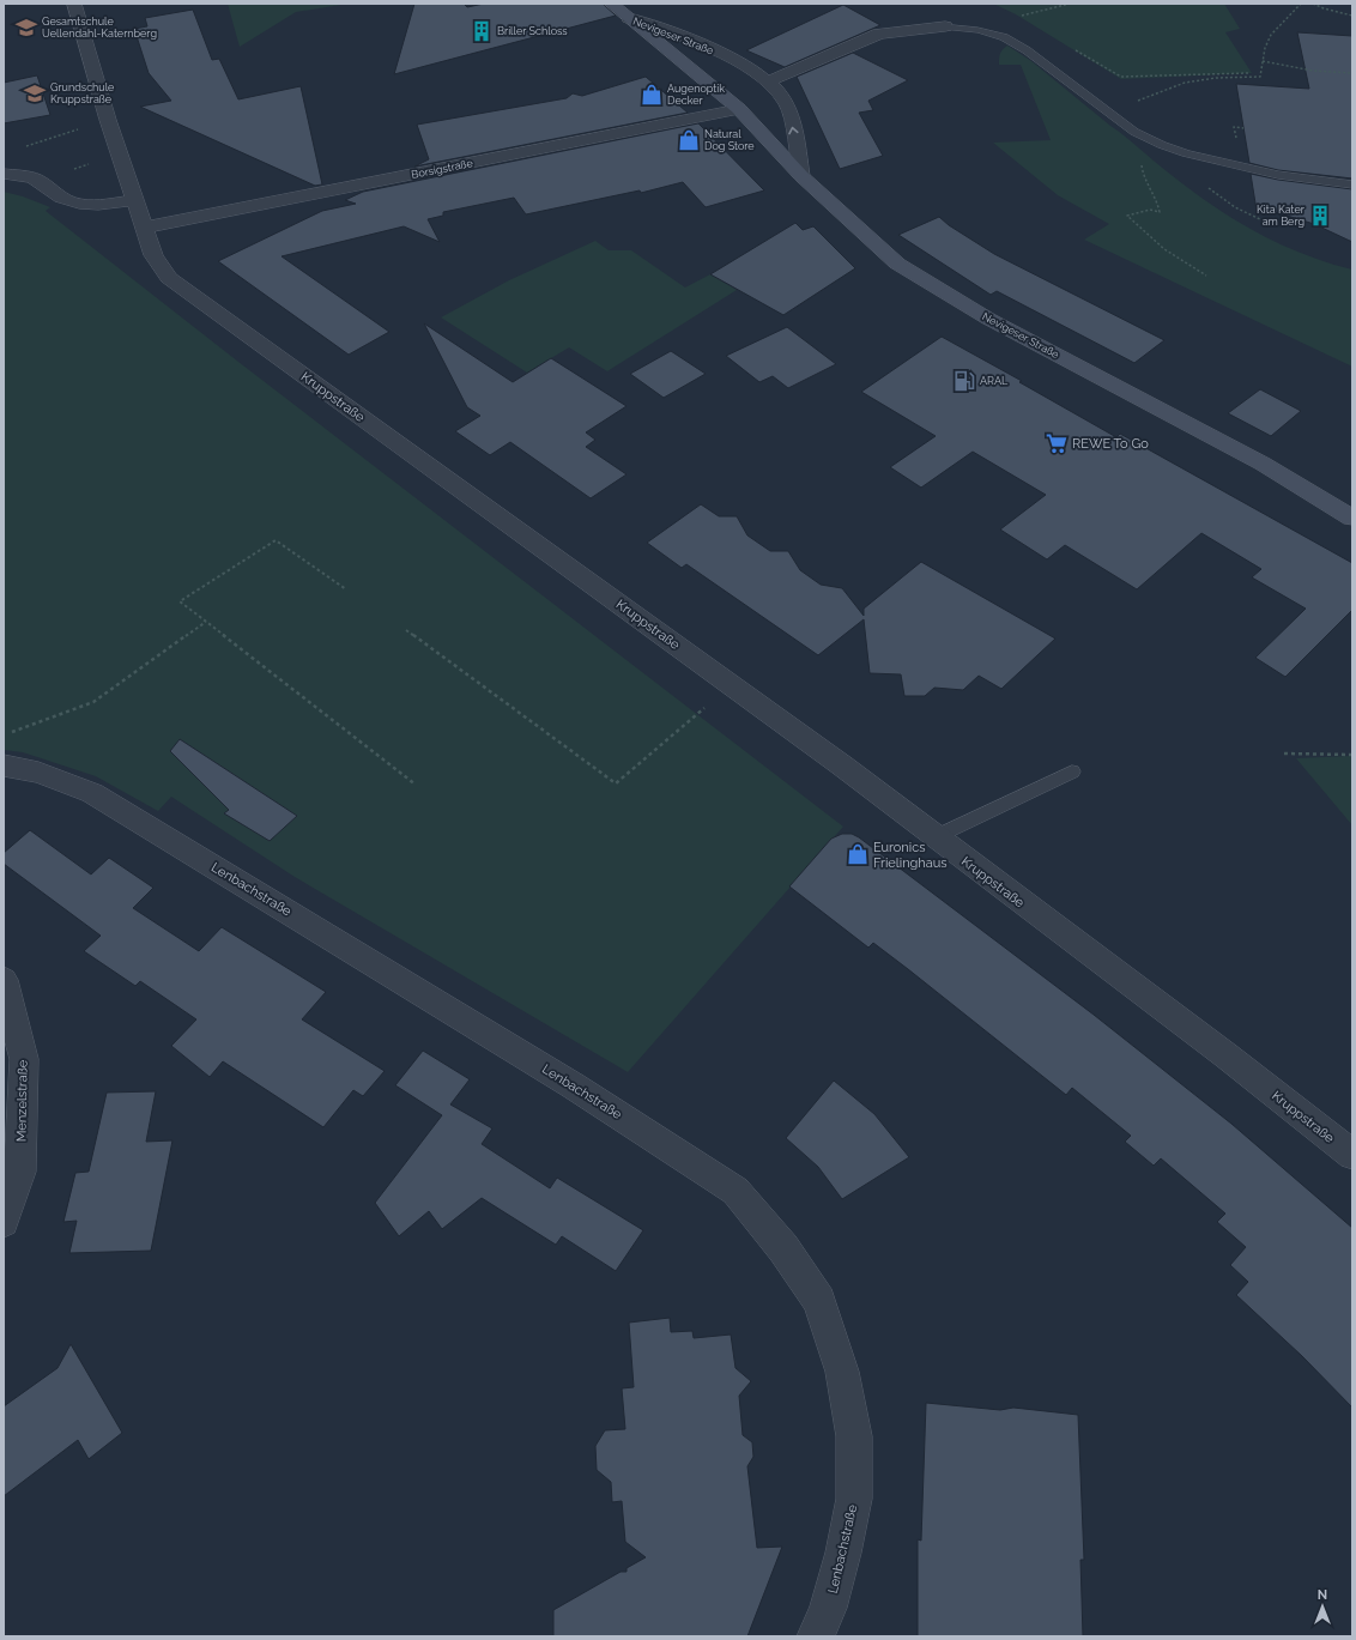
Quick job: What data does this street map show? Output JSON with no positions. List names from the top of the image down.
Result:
{
  "streets": {
    "main road": ["Nevigeser Straße"],
    "street": [
      "Borsigstraße",
      "Kruppstraße",
      "Lenbachstraße",
      "Menzelstraße"
    ]
  },
  "crossings": [
    ["Nevigeser Straße", "Borsigstraße"],
    ["Borsigstraße", "Kruppstraße"]
  ],
  "places": {
    "school or university": ["Gesamtschule Uellendahl-Katernberg", "Grundschule Kruppstraße"],
    "building": ["Briller Schloss", "Kita Kater am Berg"],
    "shop": ["Augenoptik Decker", "Natural Dog Store", "Euronics Frielinghaus"],
    "fuel station": ["ARAL"],
    "supermarket": ["REWE To Go"]
  },
  "north": "top"
}
